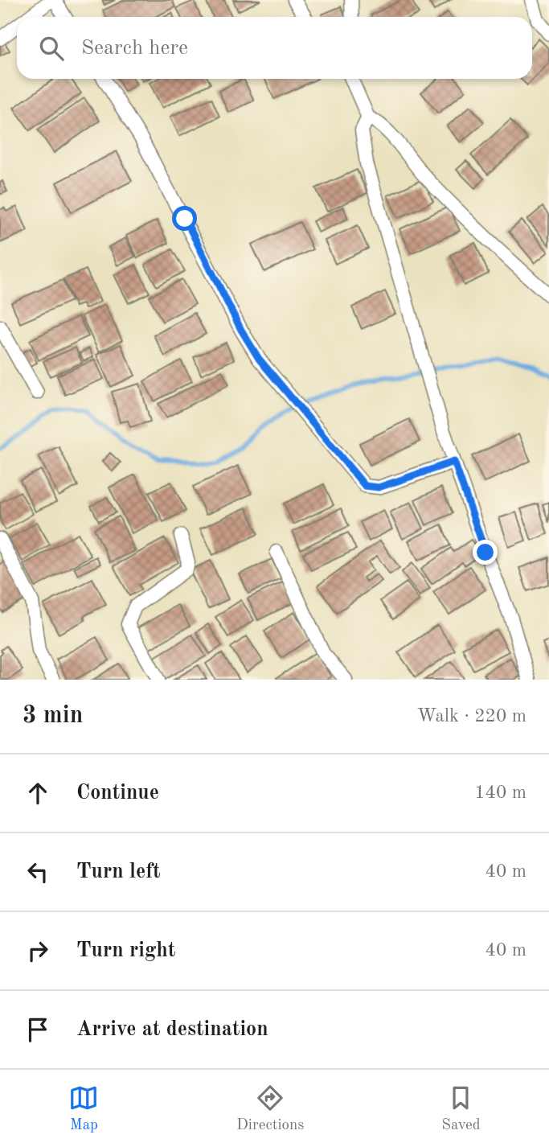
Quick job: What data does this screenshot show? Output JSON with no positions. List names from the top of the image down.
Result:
{
  "page": {
    "search": "Search here",
    "heading": ["3 min", "Walk · 220 m"],
    "list": [
      ["Continue", "140 m"],
      ["Turn left", "40 m"],
      ["Turn right", "40 m"],
      "Arrive at destination"
    ],
    "nav": ["Map", "Directions", "Saved"]
  }
}
